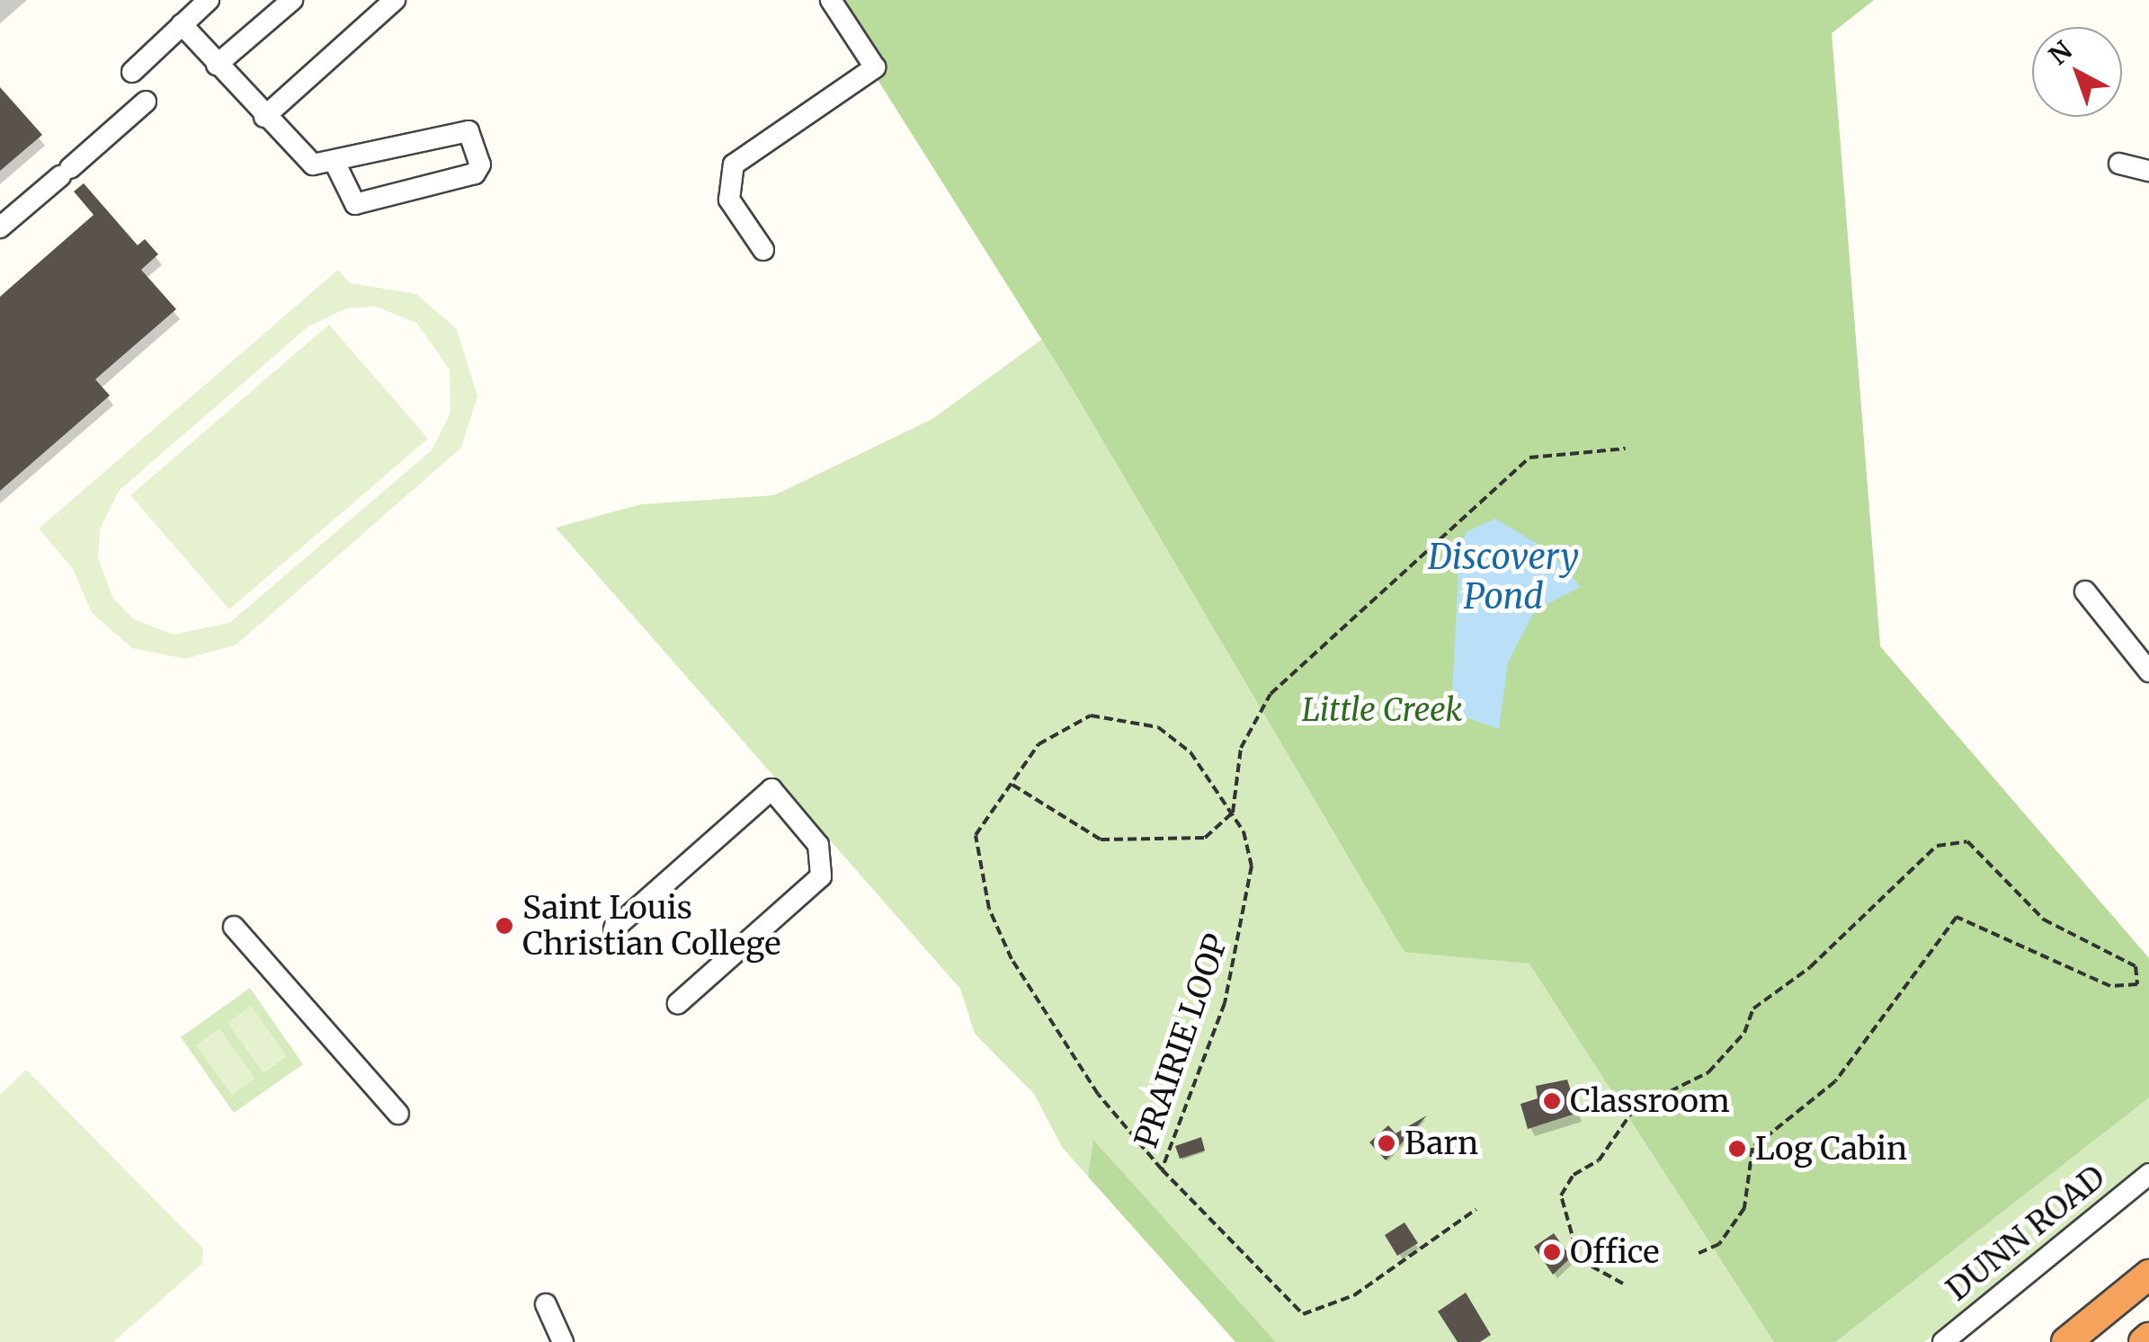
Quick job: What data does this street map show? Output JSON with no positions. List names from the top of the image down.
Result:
{
  "streets": {
    "street": ["DUNN ROAD"],
    "path": ["PRAIRIE LOOP"]
  },
  "water": ["Discovery Pond"],
  "parks": ["Little Creek"],
  "places": [
    "Saint Louis Christian College",
    "Classroom",
    "Barn",
    "Log Cabin",
    "Office"
  ],
  "north": "top left"
}
